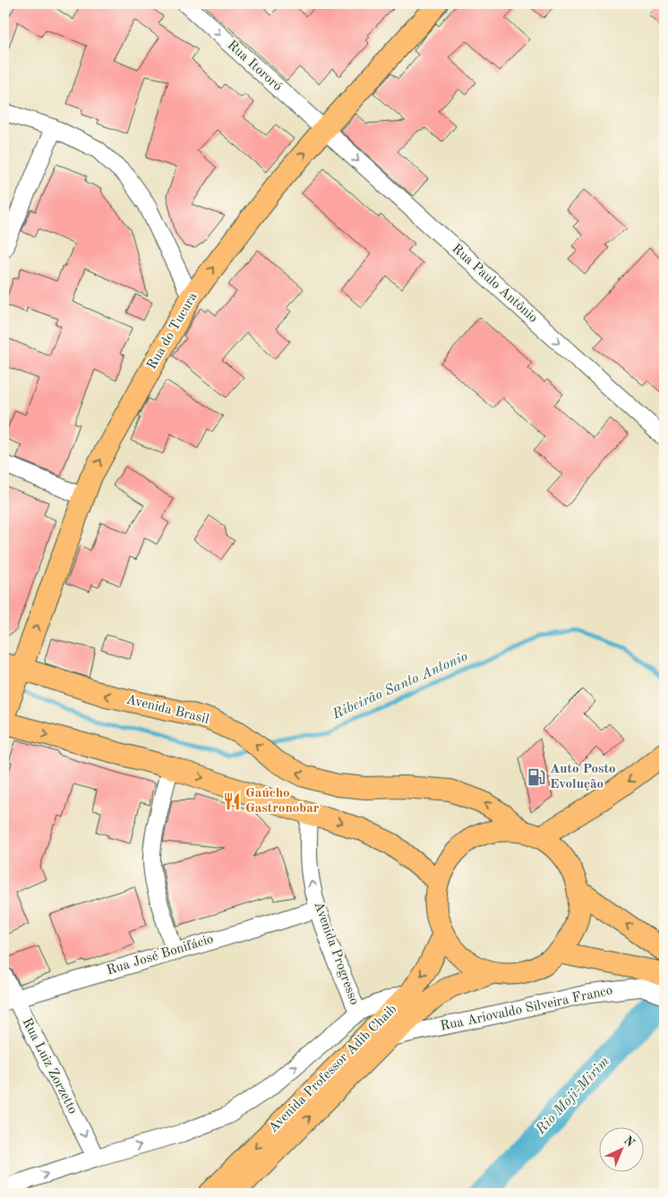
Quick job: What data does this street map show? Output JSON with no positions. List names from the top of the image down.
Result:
{
  "streets": {
    "main road": ["Rua do Tucura", "Avenida Brasil", "Avenida Professor Adib Chaib"],
    "street": [
      "Rua Itororó",
      "Rua Paulo Antônio",
      "Avenida Progresso",
      "Rua José Bonifácio",
      "Rua Ariovaldo Silveira Franco",
      "Rua Luiz Zorzetto"
    ]
  },
  "crossings": [
    ["Rua Itororó", "Rua Paulo Antônio"],
    ["Rua Itororó", "Rua do Tucura"],
    ["Rua Paulo Antônio", "Rua do Tucura"],
    ["Rua do Tucura", "Avenida Brasil"],
    ["Avenida Brasil", "Avenida Professor Adib Chaib"],
    ["Avenida Progresso", "Rua José Bonifácio"],
    ["Rua José Bonifácio", "Rua Luiz Zorzetto"],
    ["Rua Ariovaldo Silveira Franco", "Avenida Professor Adib Chaib"]
  ],
  "one_way": [
    "Rua Itororó",
    "Rua Paulo Antônio",
    "Rua do Tucura",
    "Rua Luiz Zorzetto"
  ],
  "water": ["Ribeirão Santo Antonio", "Rio Moji-Mirim"],
  "places": {
    "fuel station": ["Auto Posto Evolução"],
    "restaurant": ["Gaúcho Gastronobar"]
  },
  "north": "top right"
}
